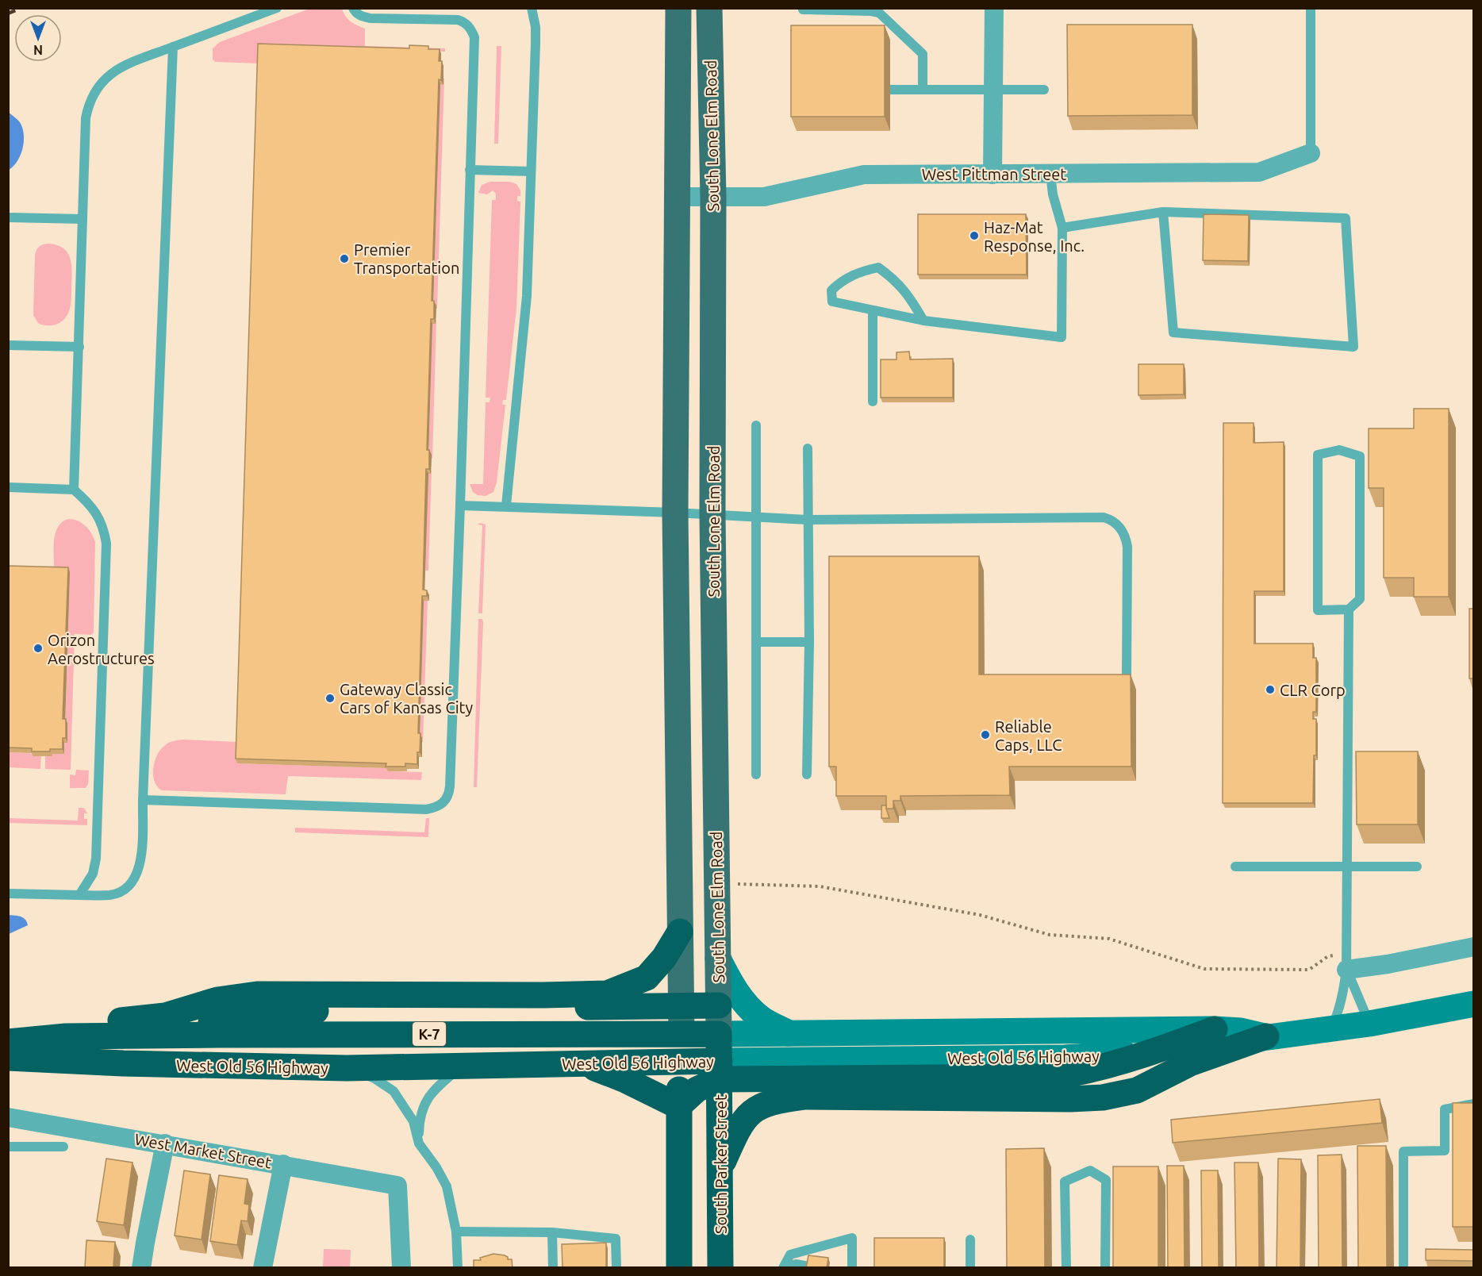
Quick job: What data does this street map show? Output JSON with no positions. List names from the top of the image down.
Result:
{
  "streets": {
    "highway": ["K-7", "West Old 56 Highway", "South Parker Street"],
    "main road": ["South Lone Elm Road"],
    "street": ["West Pittman Street", "West Market Street"]
  },
  "crossings": [
    ["South Lone Elm Road", "West Pittman Street"],
    ["South Lone Elm Road", "West Old 56 Highway"],
    ["South Lone Elm Road", "South Parker Street"],
    ["K-7", "West Old 56 Highway"],
    ["West Old 56 Highway", "South Parker Street"]
  ],
  "places": [
    "Haz-Mat Response, Inc.",
    "Premier Transportation",
    "Orizon Aerostructures",
    "CLR Corp",
    "Gateway Classic Cars of Kansas City",
    "Reliable Caps, LLC"
  ],
  "north": "bottom"
}
